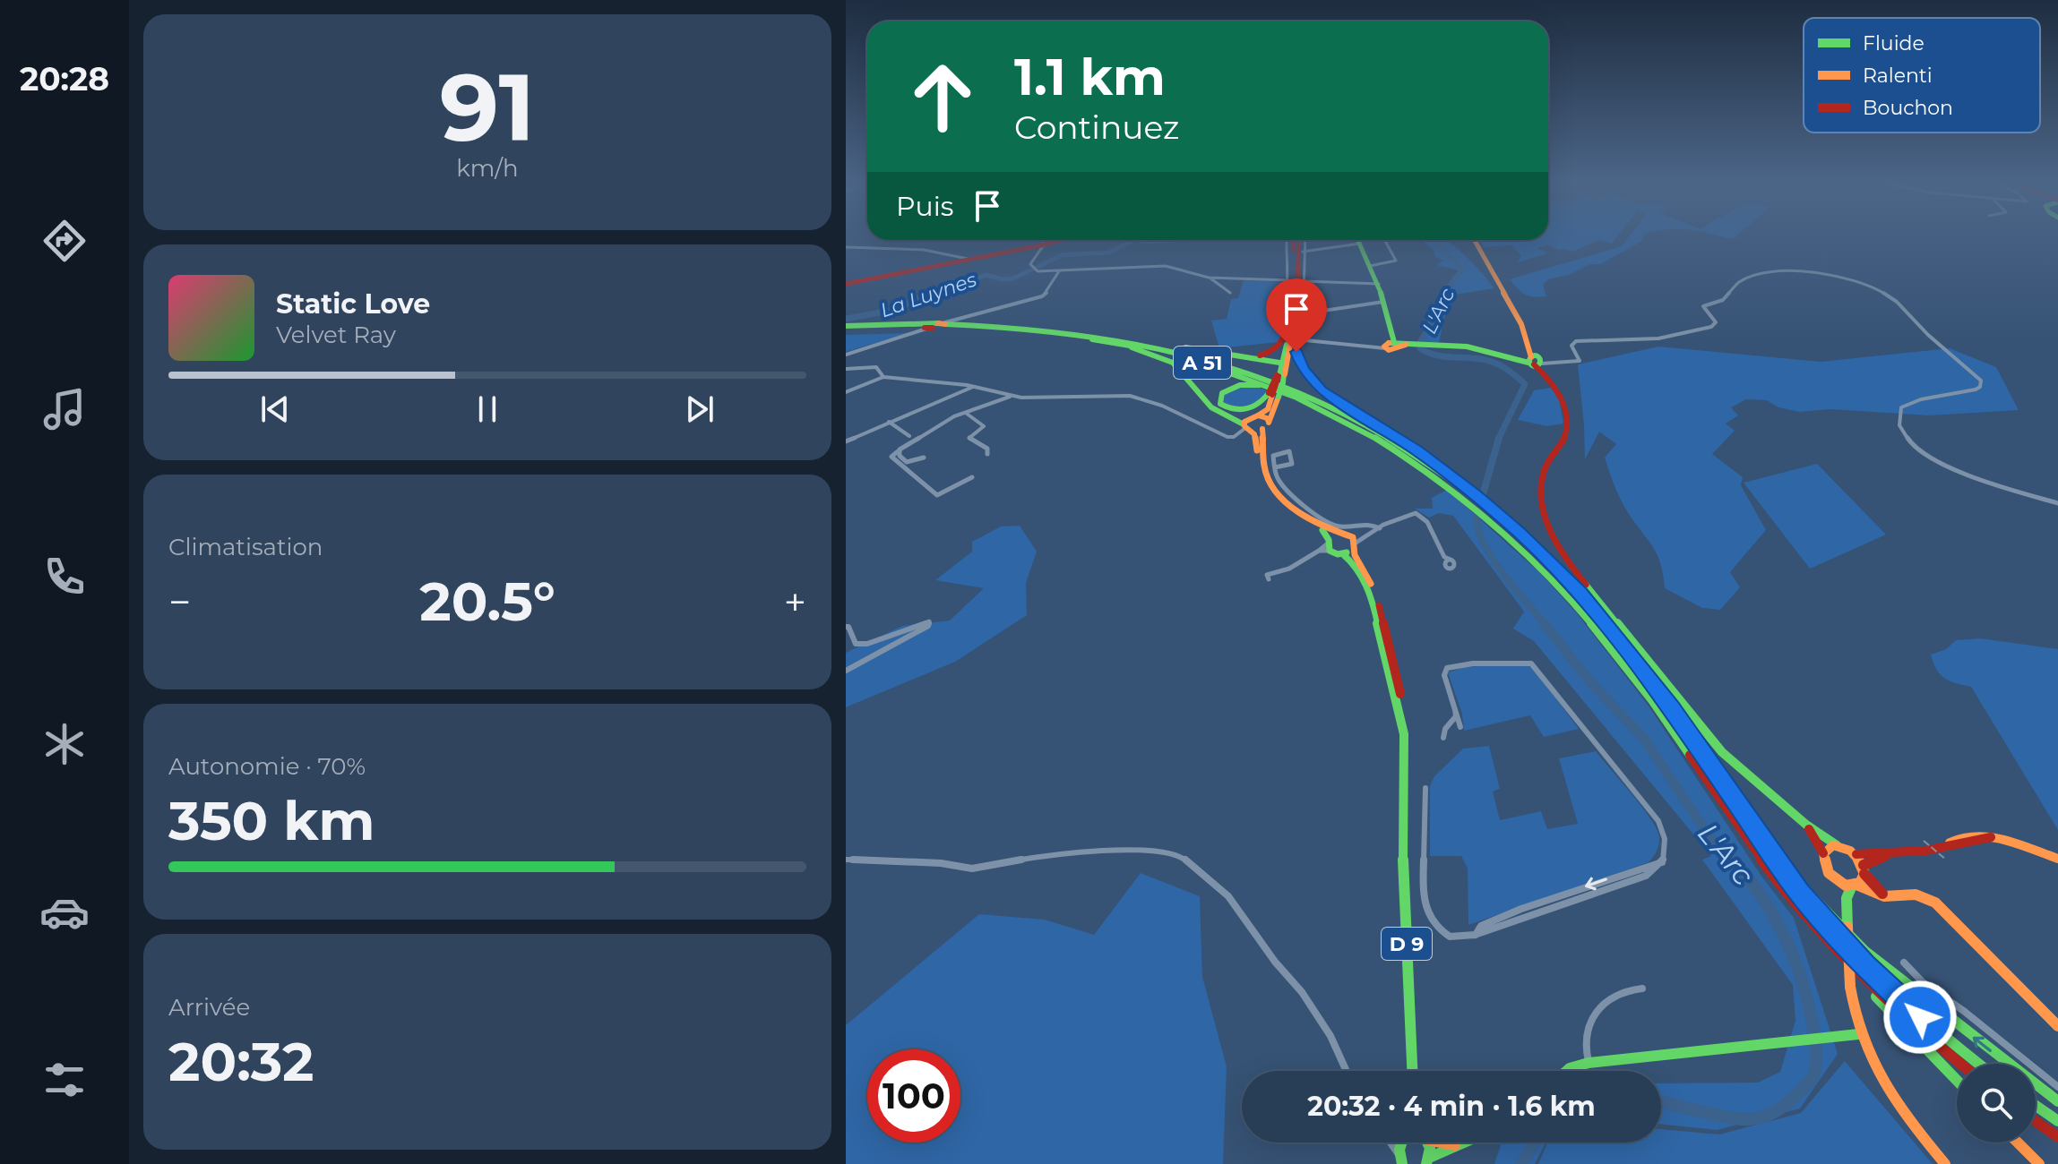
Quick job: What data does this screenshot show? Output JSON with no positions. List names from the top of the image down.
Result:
{
  "streets": {
    "main road": ["A 51", "D 9"]
  },
  "water": ["La Luynes", "L'Arc"],
  "legend": ["Fluide", "Ralenti", "Bouchon"],
  "page": {
    "tabs": "20:28",
    "tile": [
      ["91", "km/h"],
      "Climatisation",
      ["Autonomie · 70%", "350 km"],
      ["Arrivée", "20:32"]
    ],
    "turn": ["1.1 km", "Continuez"],
    "then": "Puis",
    "song": ["Static Love", "Velvet Ray"],
    "heat": ["−", "20.5°", "+"],
    "limit": "100",
    "trip": "20:32 · 4 min · 1.6 km"
  }
}
